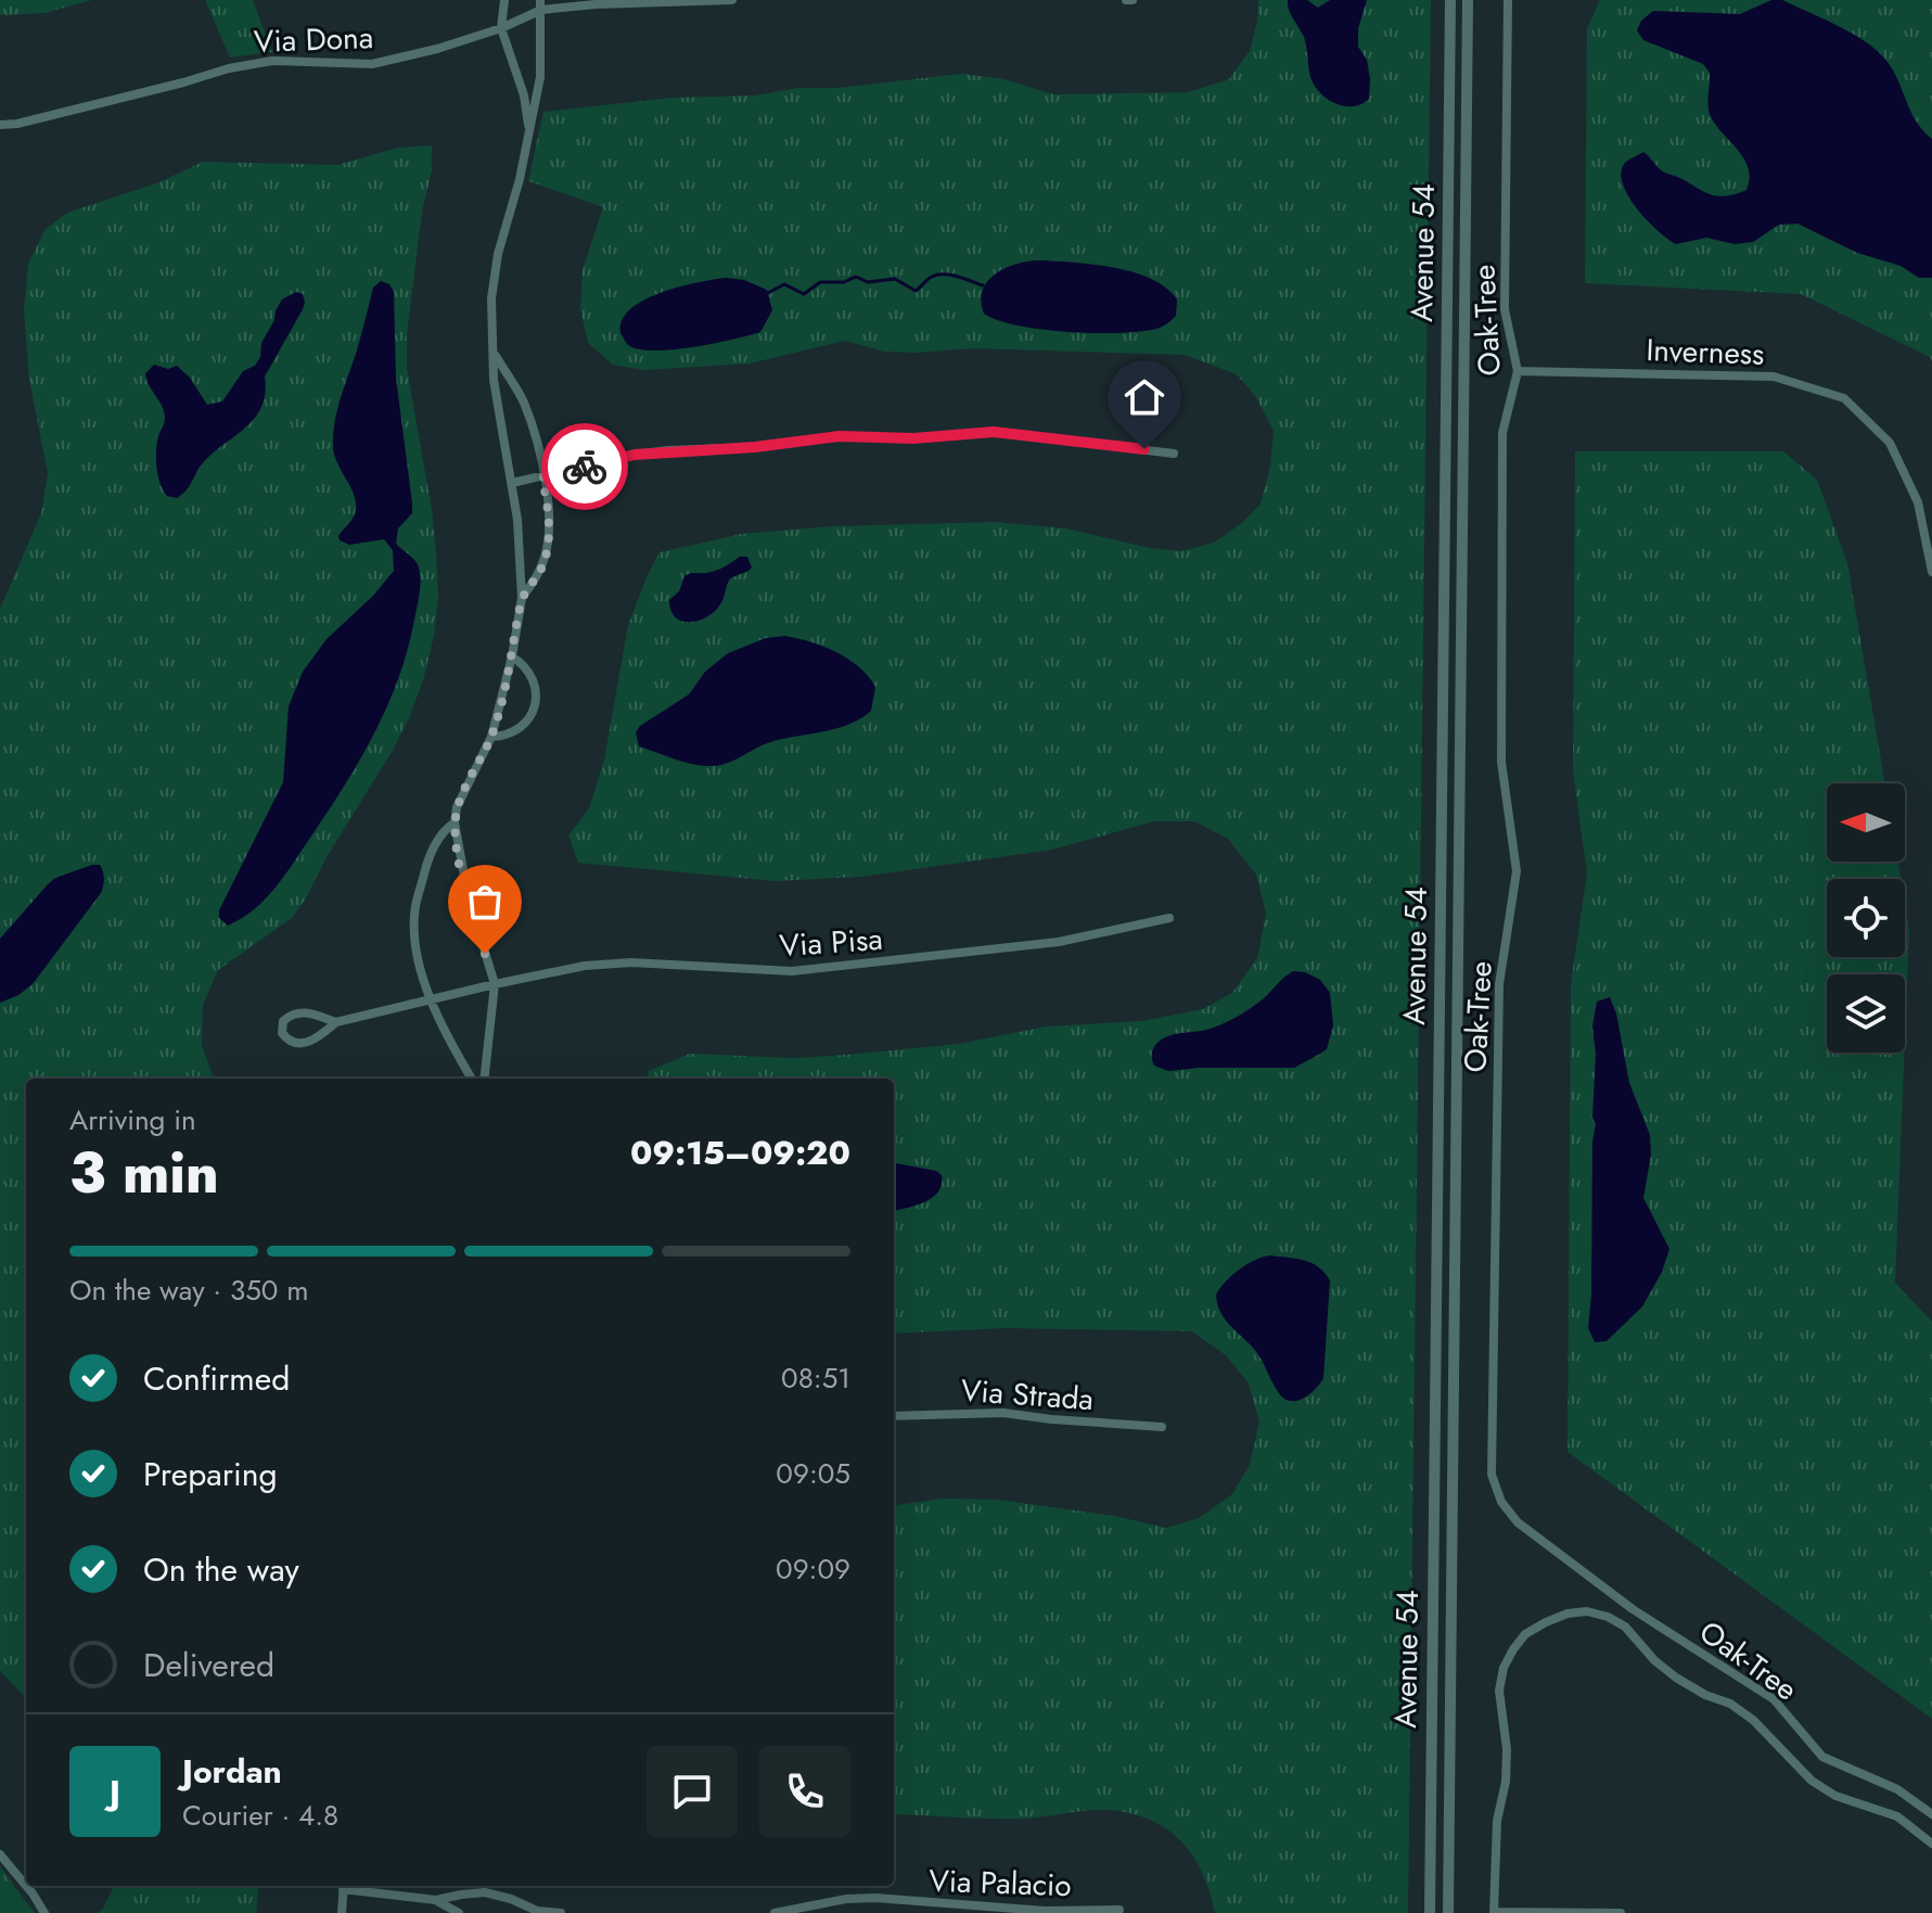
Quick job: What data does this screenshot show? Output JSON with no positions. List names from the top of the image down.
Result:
{
  "streets": {
    "street": [
      "Via Dona",
      "Avenue 54",
      "Oak-Tree",
      "Inverness",
      "Via Pisa",
      "Via Strada",
      "Via Palacio"
    ]
  },
  "crossings": [
    ["Oak-Tree", "Inverness"]
  ],
  "north": "left",
  "page": {
    "heading": ["3 min", "Arriving in", "09:15–09:20"],
    "panel": ["Jordan", "Courier · 4.8"],
    "bar": "On the way · 350 m",
    "list": [
      ["Confirmed", "08:51"],
      ["Preparing", "09:05"],
      ["On the way", "09:09"],
      "Delivered"
    ],
    "round": "J"
  }
}
